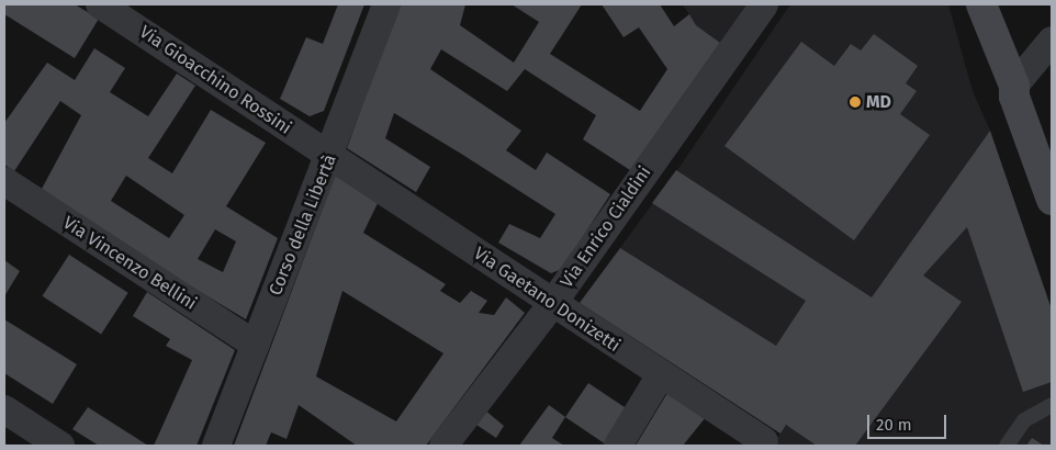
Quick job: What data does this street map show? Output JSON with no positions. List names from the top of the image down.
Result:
{
  "streets": {
    "street": [
      "Via Gioacchino Rossini",
      "Corso della Libertà",
      "Via Enrico Cialdini",
      "Via Vincenzo Bellini",
      "Via Gaetano Donizetti"
    ]
  },
  "crossings": [
    ["Via Gioacchino Rossini", "Corso della Libertà"],
    ["Via Gioacchino Rossini", "Via Gaetano Donizetti"],
    ["Corso della Libertà", "Via Vincenzo Bellini"],
    ["Corso della Libertà", "Via Gaetano Donizetti"],
    ["Via Enrico Cialdini", "Via Gaetano Donizetti"]
  ],
  "places": ["MD"],
  "scale_bar": "20 m"
}
